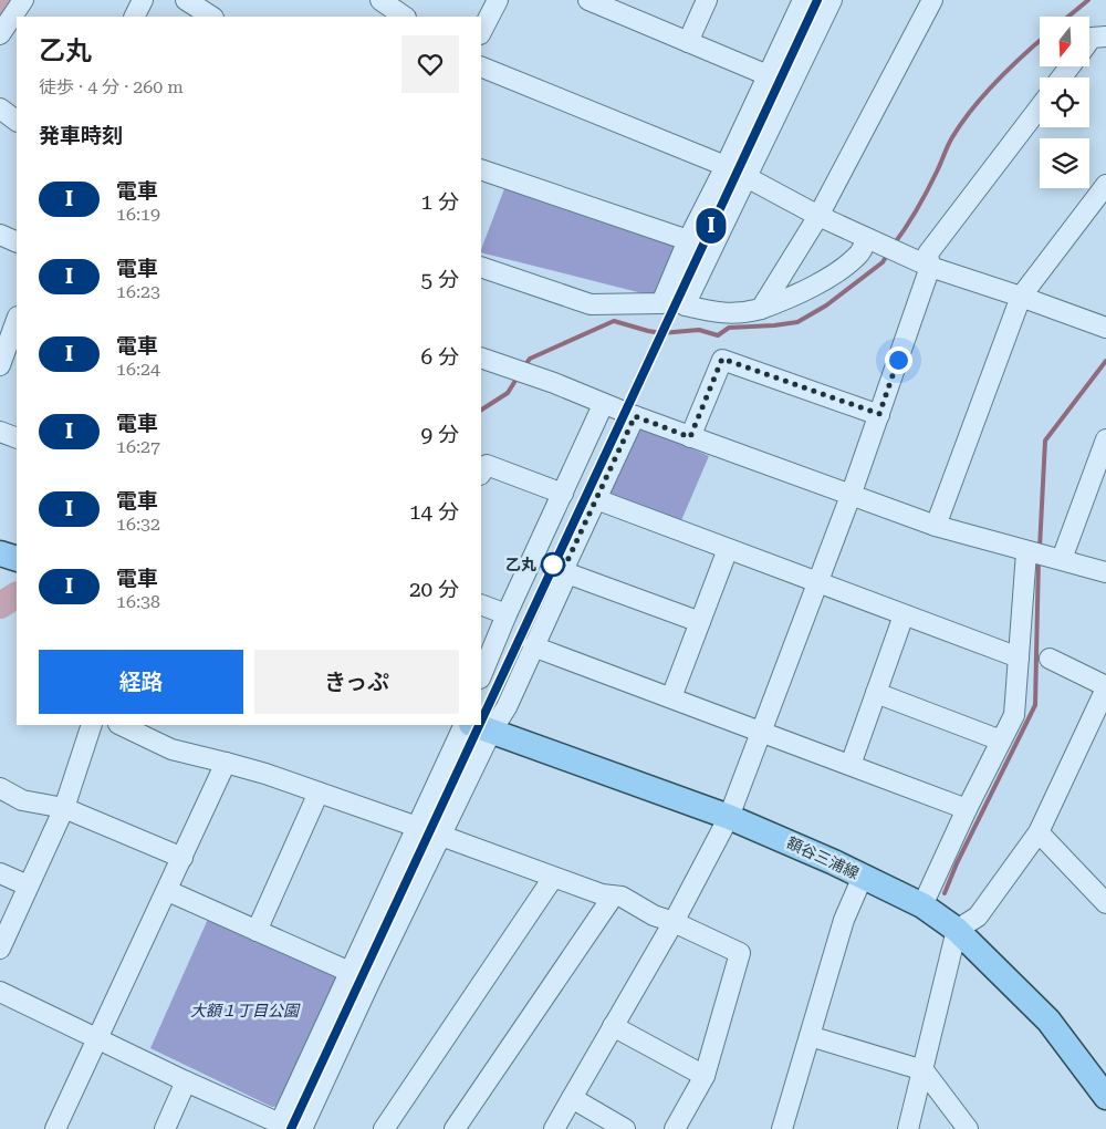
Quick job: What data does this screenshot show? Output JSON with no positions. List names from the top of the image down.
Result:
{
  "streets": {
    "main road": ["額谷三浦線"]
  },
  "parks": ["大額１丁目公園"],
  "places": ["乙丸"],
  "north": "bottom",
  "page": {
    "on_map": "I",
    "heading": [
      ["乙丸", "徒歩 · 4 分 · 260 m"],
      "発車時刻"
    ],
    "list": [
      {
        "mark": "I",
        "name": "電車",
        "note": "16:19",
        "value": "1 分"
      },
      {
        "mark": "I",
        "name": "電車",
        "note": "16:23",
        "value": "5 分"
      },
      {
        "mark": "I",
        "name": "電車",
        "note": "16:24",
        "value": "6 分"
      },
      {
        "mark": "I",
        "name": "電車",
        "note": "16:27",
        "value": "9 分"
      },
      {
        "mark": "I",
        "name": "電車",
        "note": "16:32",
        "value": "14 分"
      },
      {
        "mark": "I",
        "name": "電車",
        "note": "16:38",
        "value": "20 分"
      }
    ],
    "buttons": ["経路", "きっぷ"]
  }
}
